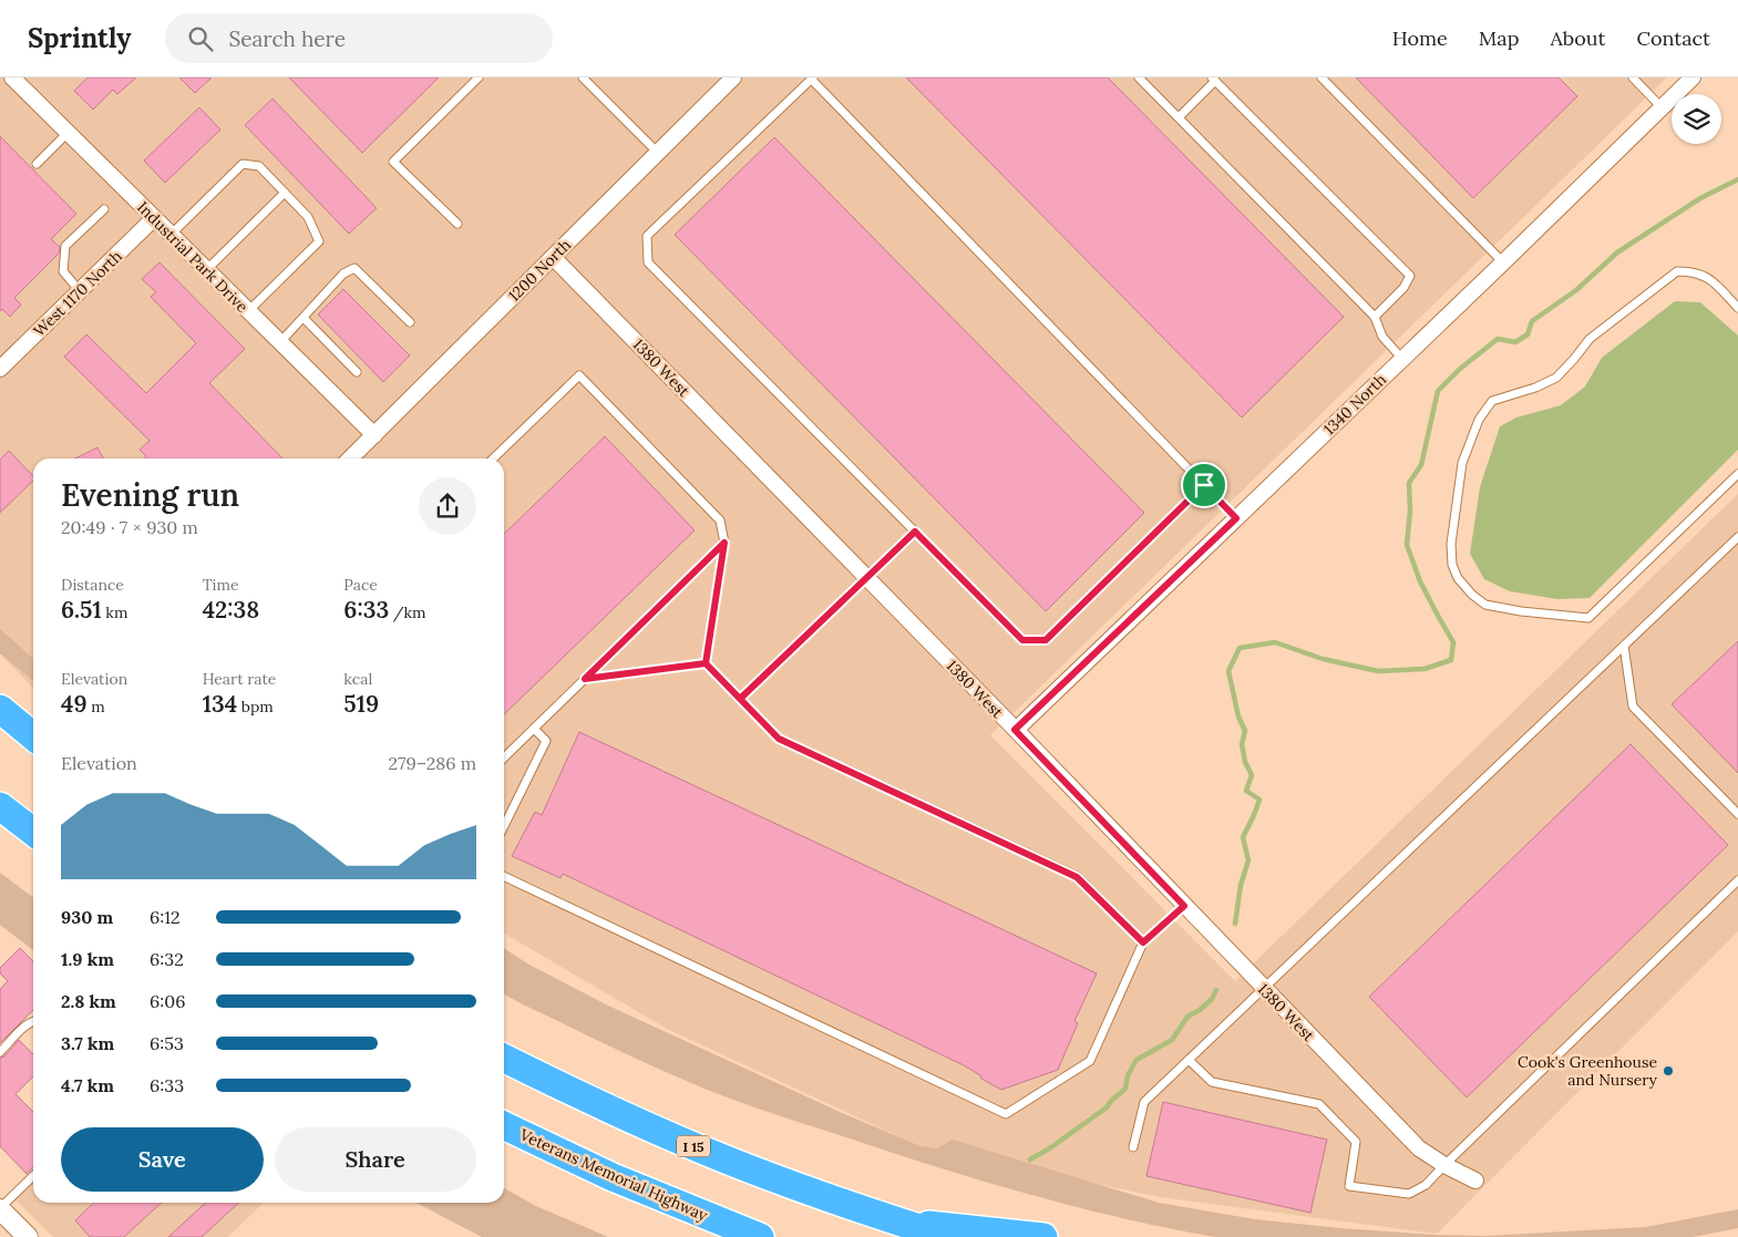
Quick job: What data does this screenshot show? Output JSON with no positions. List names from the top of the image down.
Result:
{
  "streets": {
    "highway": ["I 15", "Veterans Memorial Highway"],
    "street": [
      "Industrial Park Drive",
      "1200 North",
      "West 1170 North",
      "1380 West",
      "1340 North"
    ]
  },
  "crossings": [
    ["Industrial Park Drive", "1200 North"],
    ["Industrial Park Drive", "West 1170 North"],
    ["1200 North", "1380 West"],
    ["1380 West", "1340 North"]
  ],
  "places": ["Cook's Greenhouse and Nursery"],
  "page": {
    "header": "Sprintly",
    "search": "Search here",
    "nav": [
      "Home",
      "Map",
      "About",
      "Contact"
    ],
    "heading": ["Evening run", "20:49 · 7 × 930 m"],
    "stats": [
      ["Distance", "6.51 km"],
      ["Time", "42:38"],
      ["Pace", "6:33 /km"],
      ["Elevation", "49 m"],
      ["Heart rate", "134 bpm"],
      ["kcal", "519"]
    ],
    "chart": ["Elevation", "279–286 m"],
    "list": [
      {
        "name": "930 m",
        "note": "6:12"
      },
      {
        "name": "1.9 km",
        "note": "6:32"
      },
      {
        "name": "2.8 km",
        "note": "6:06"
      },
      {
        "name": "3.7 km",
        "note": "6:53"
      },
      {
        "name": "4.7 km",
        "note": "6:33"
      }
    ],
    "buttons": ["Save", "Share"]
  }
}
